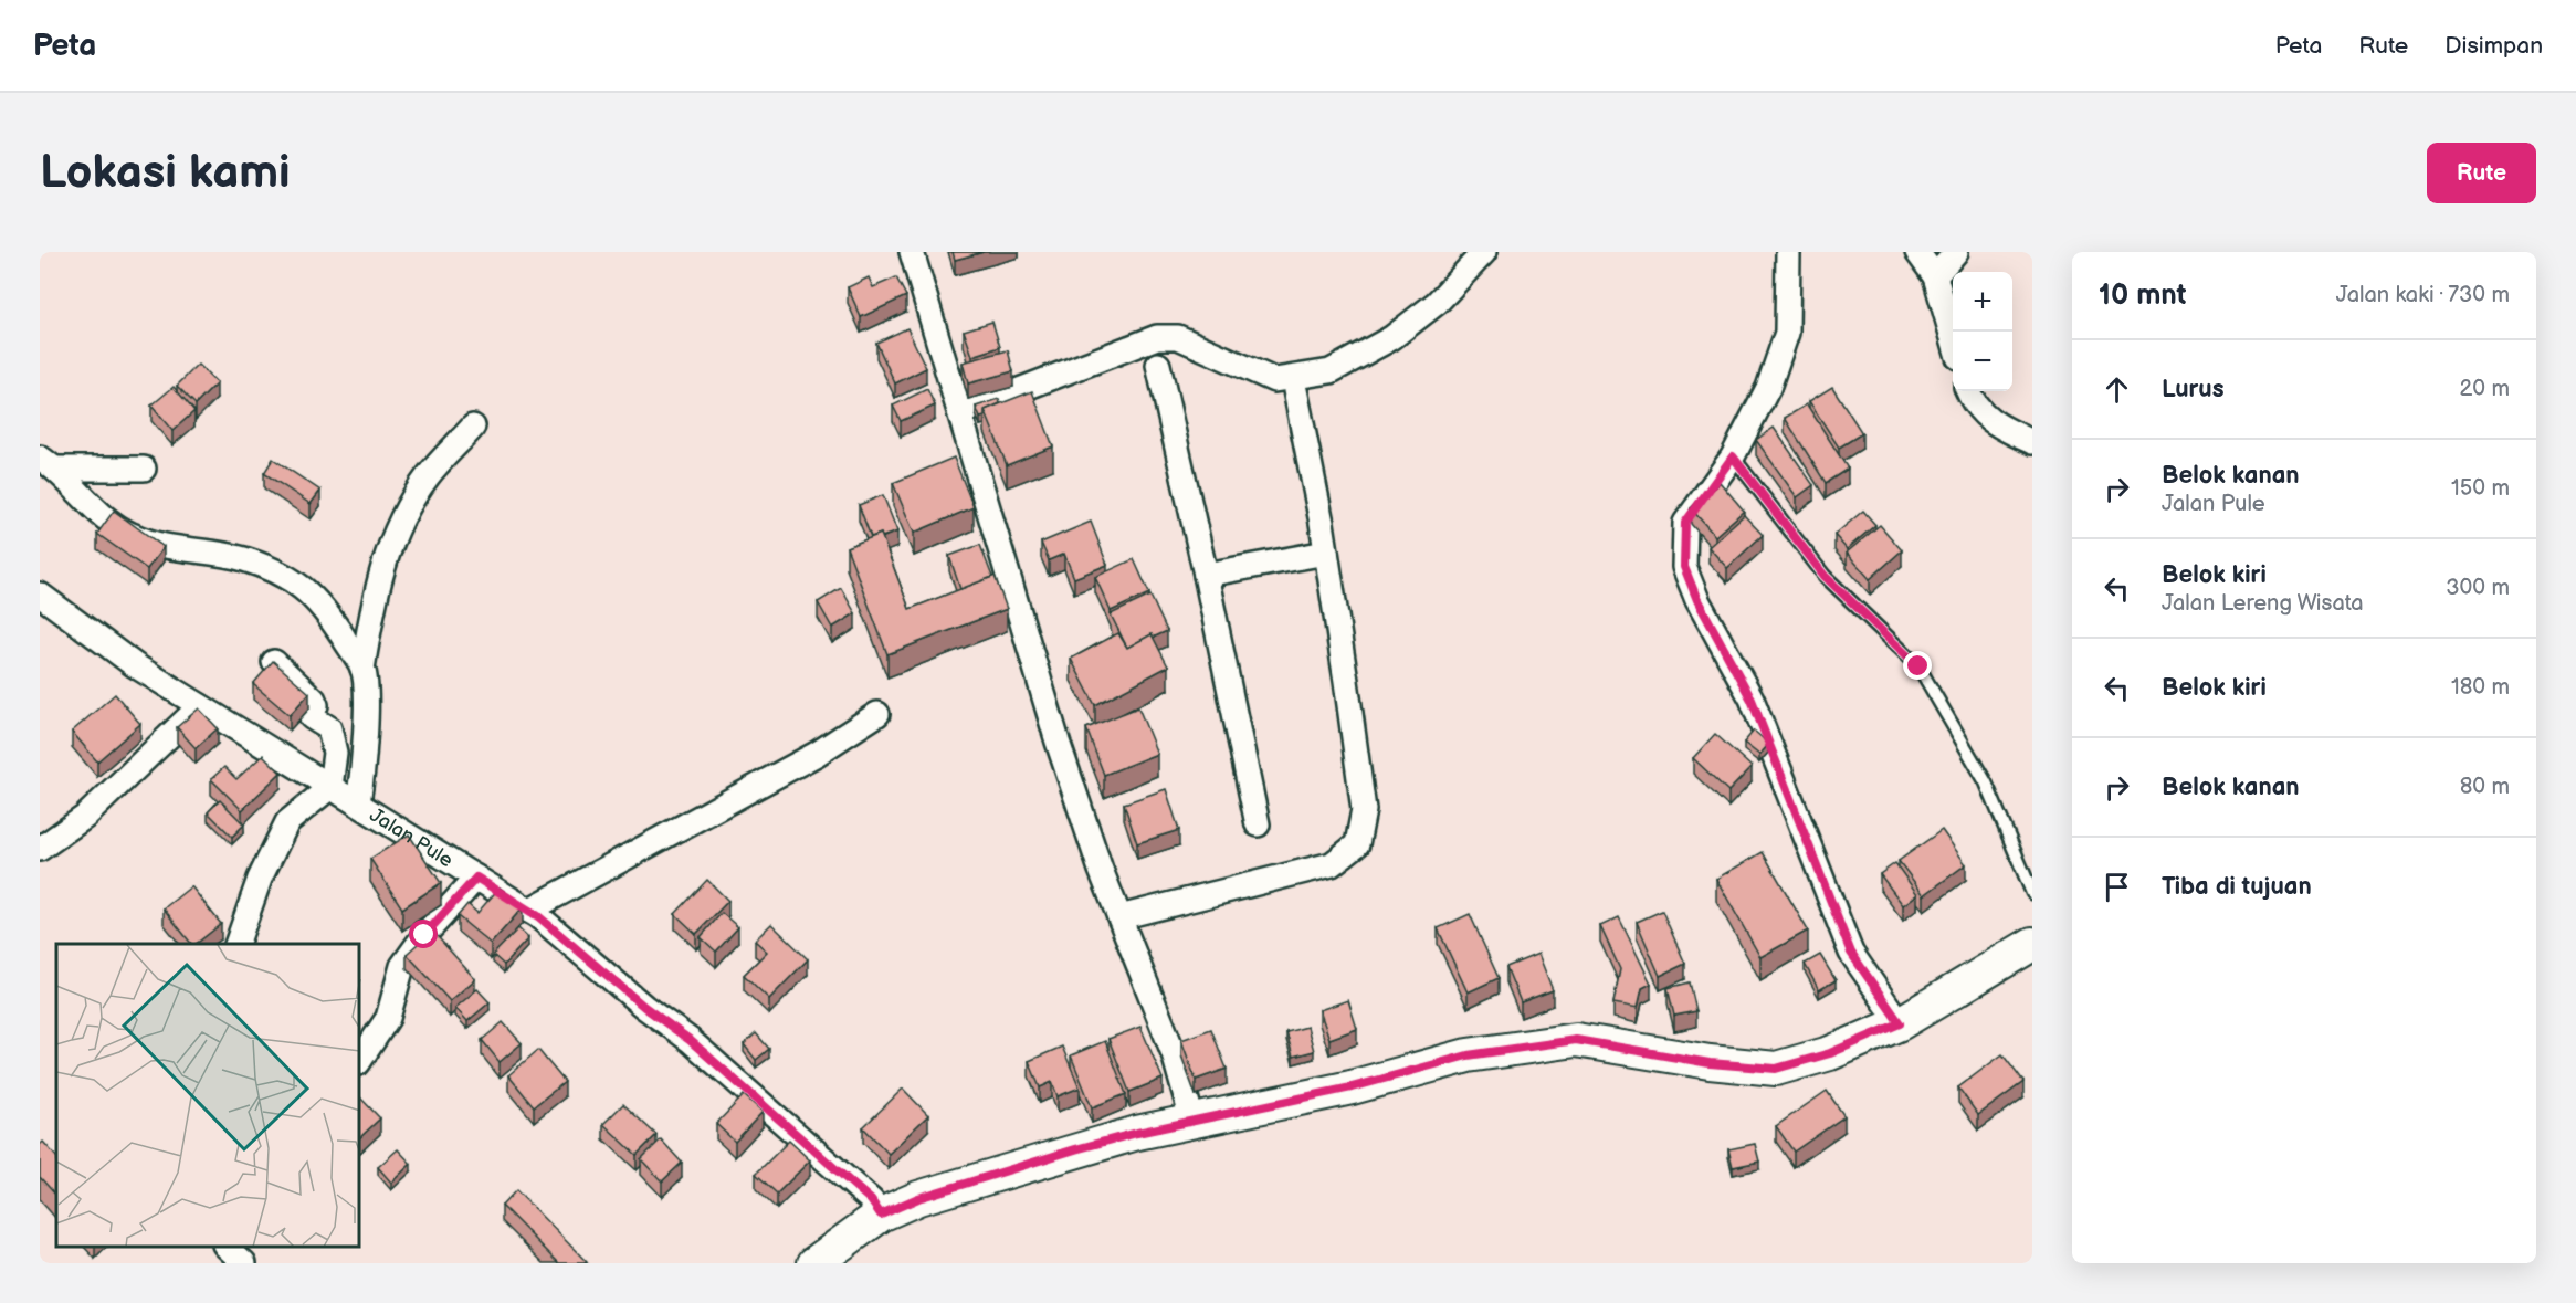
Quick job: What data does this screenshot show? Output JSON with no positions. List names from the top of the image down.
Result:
{
  "streets": {
    "street": ["Jalan Pule"]
  },
  "page": {
    "header": "Peta",
    "nav": ["Peta", "Rute", "Disimpan"],
    "buttons": "Rute",
    "title": "Lokasi kami",
    "heading": ["10 mnt", "Jalan kaki · 730 m"],
    "map_buttons": ["+", "−"],
    "list": [
      ["Lurus", "20 m"],
      ["Belok kanan", "Jalan Pule", "150 m"],
      ["Belok kiri", "Jalan Lereng Wisata", "300 m"],
      ["Belok kiri", "180 m"],
      ["Belok kanan", "80 m"],
      "Tiba di tujuan"
    ]
  }
}
